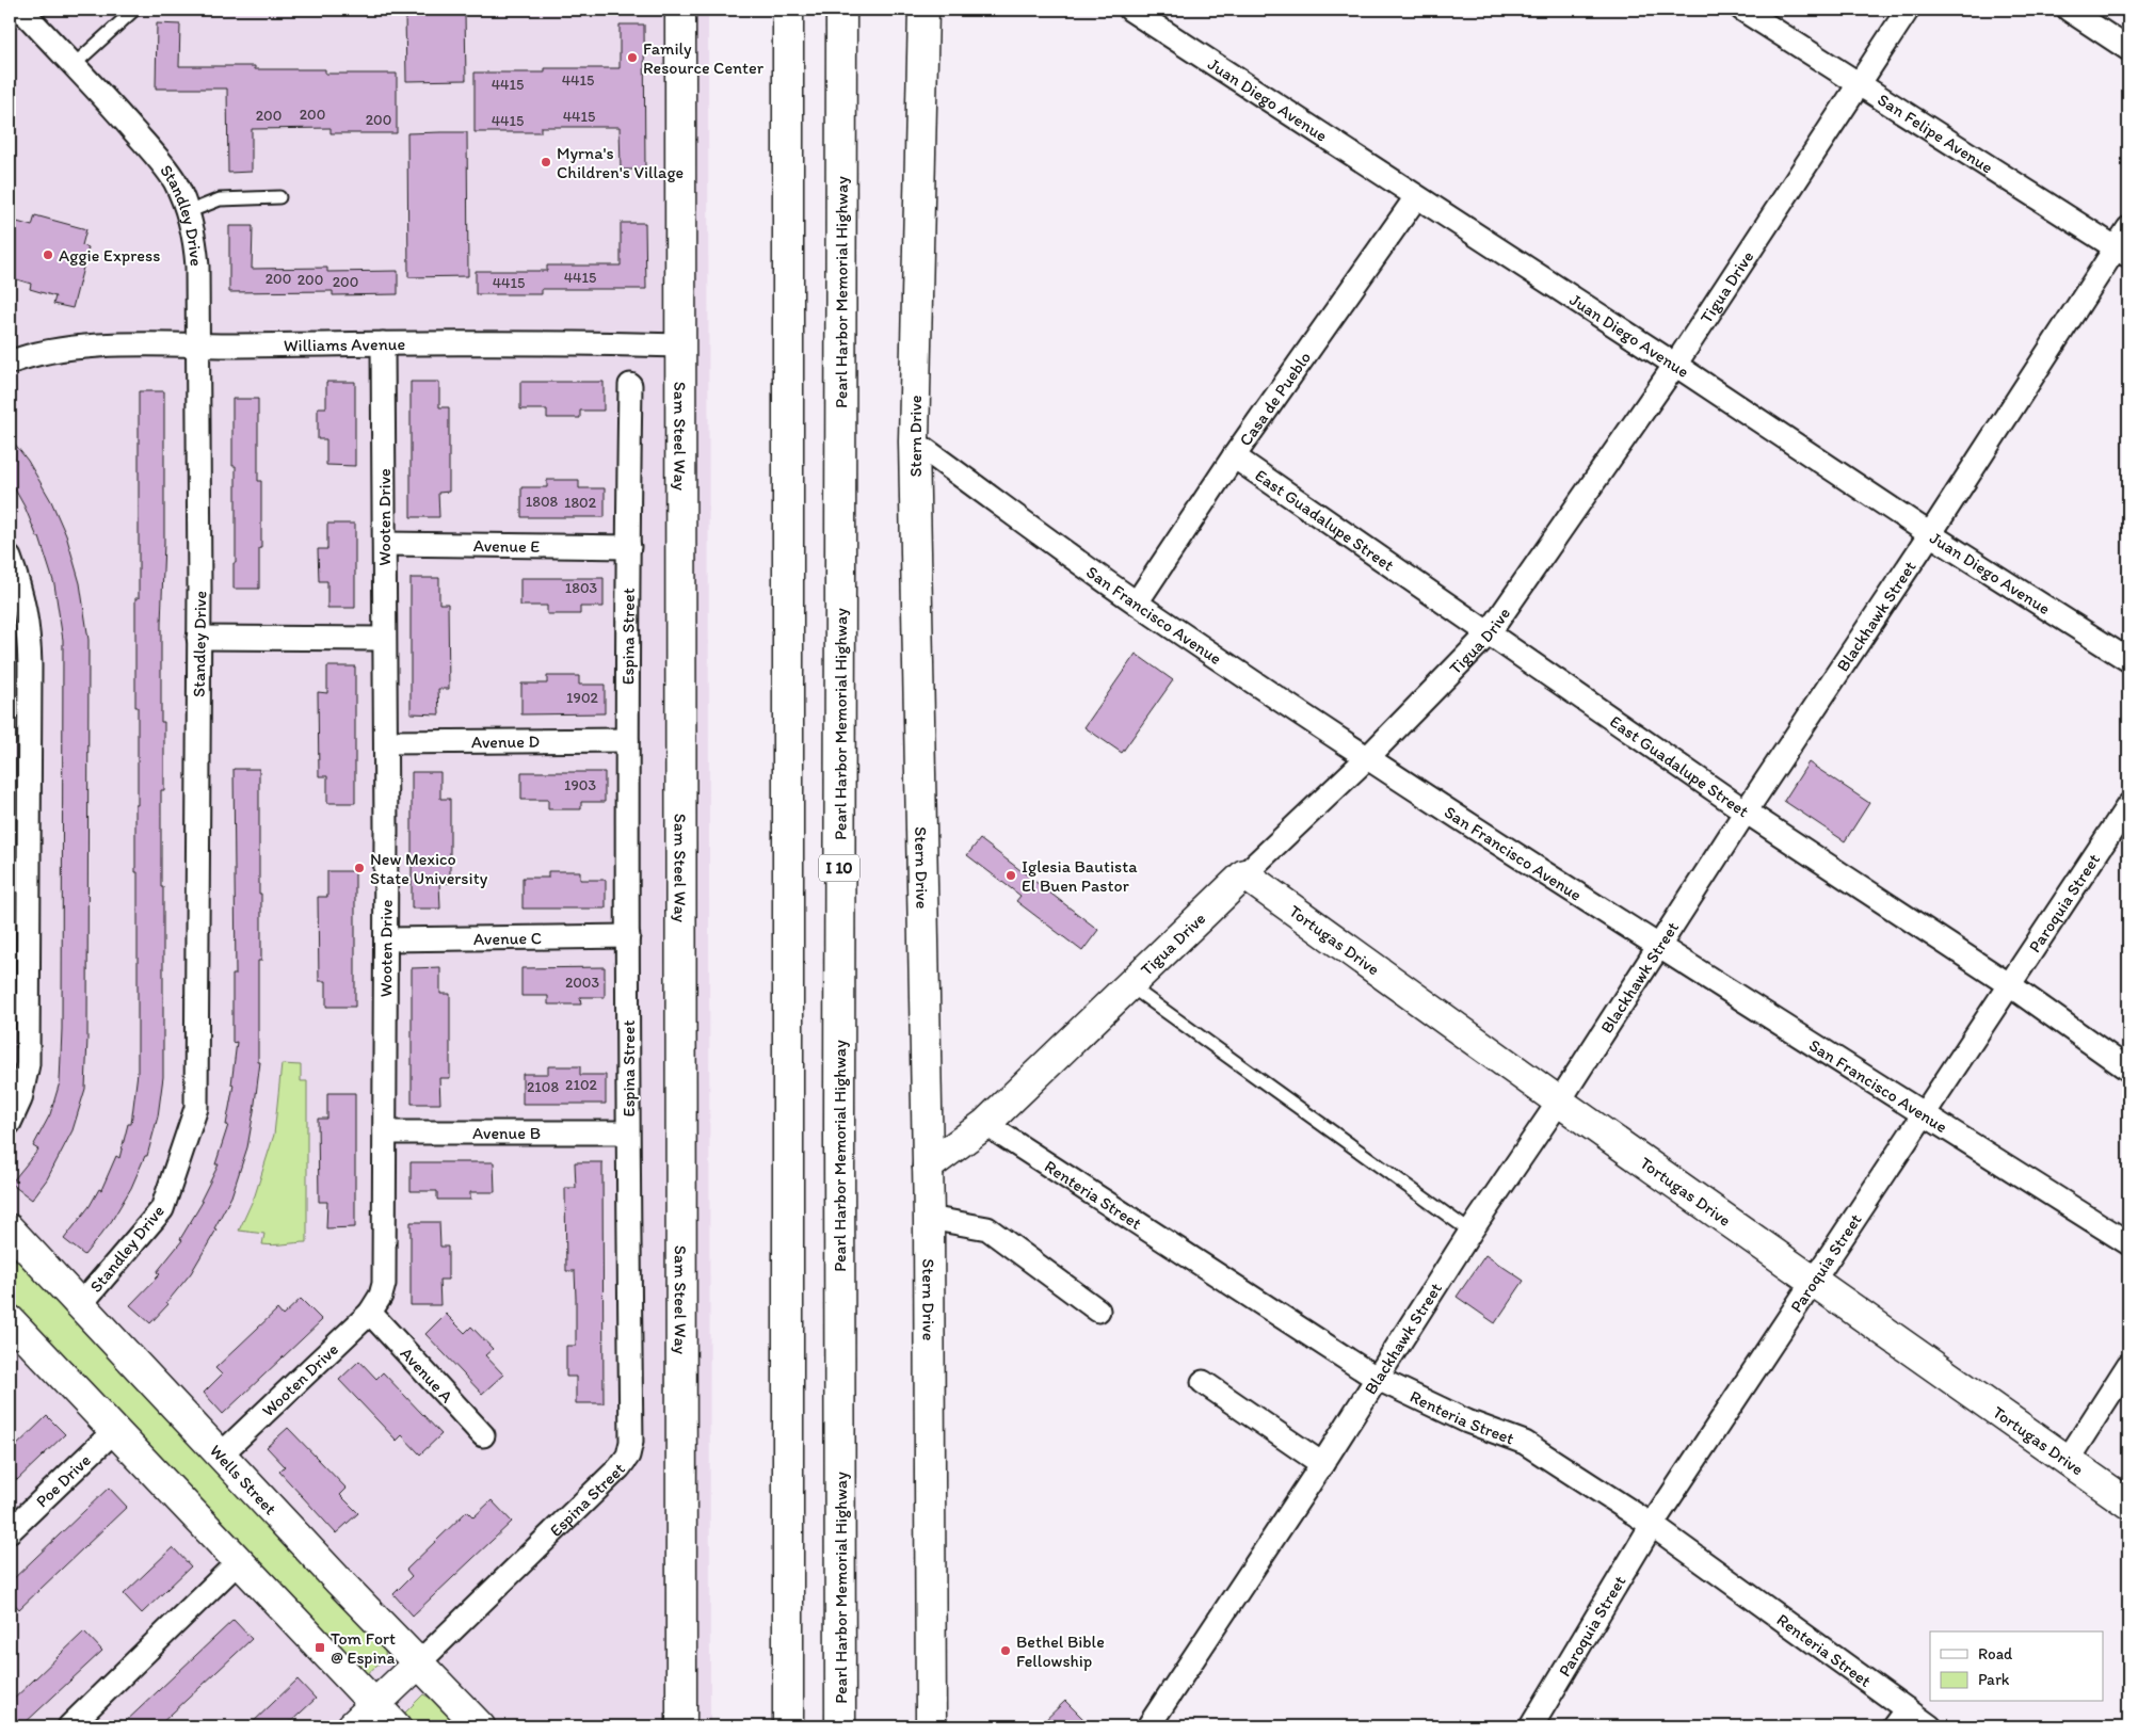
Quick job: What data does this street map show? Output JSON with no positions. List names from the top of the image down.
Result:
{
  "streets": {
    "main road": [
      "Tigua Drive",
      "Pearl Harbor Memorial Highway",
      "Sam Steel Way",
      "Stern Drive",
      "I 10",
      "Tortugas Drive",
      "Wells Street"
    ],
    "street": [
      "Juan Diego Avenue",
      "San Felipe Avenue",
      "Standley Drive",
      "Williams Avenue",
      "Casa de Pueblo",
      "Wooten Drive",
      "East Guadalupe Street",
      "Avenue E",
      "San Francisco Avenue",
      "Blackhawk Street",
      "Espina Street",
      "Avenue D",
      "Paroquia Street",
      "Avenue C",
      "Avenue B",
      "Renteria Street",
      "Avenue A",
      "Poe Drive"
    ]
  },
  "crossings": [
    ["Juan Diego Avenue", "Tigua Drive"],
    ["Juan Diego Avenue", "Casa de Pueblo"],
    ["Juan Diego Avenue", "Blackhawk Street"],
    ["San Felipe Avenue", "Tigua Drive"],
    ["San Felipe Avenue", "Blackhawk Street"],
    ["Standley Drive", "Williams Avenue"],
    ["Standley Drive", "Wells Street"],
    ["Tigua Drive", "Stern Drive"],
    ["Tigua Drive", "East Guadalupe Street"],
    ["Tigua Drive", "San Francisco Avenue"],
    ["Tigua Drive", "Tortugas Drive"],
    ["Tigua Drive", "Renteria Street"],
    ["Williams Avenue", "Sam Steel Way"],
    ["Williams Avenue", "Wooten Drive"],
    ["Casa de Pueblo", "East Guadalupe Street"],
    ["Casa de Pueblo", "San Francisco Avenue"],
    ["Stern Drive", "San Francisco Avenue"],
    ["Wooten Drive", "Avenue E"],
    ["Wooten Drive", "Avenue D"],
    ["Wooten Drive", "Avenue C"],
    ["Wooten Drive", "Avenue B"],
    ["Wooten Drive", "Avenue A"],
    ["Wooten Drive", "Wells Street"],
    ["East Guadalupe Street", "Blackhawk Street"],
    ["East Guadalupe Street", "Paroquia Street"],
    ["Avenue E", "Espina Street"],
    ["San Francisco Avenue", "Blackhawk Street"],
    ["San Francisco Avenue", "Paroquia Street"],
    ["Blackhawk Street", "Tortugas Drive"],
    ["Blackhawk Street", "Renteria Street"],
    ["Espina Street", "Avenue D"],
    ["Espina Street", "Avenue C"],
    ["Espina Street", "Avenue B"],
    ["Espina Street", "Wells Street"],
    ["Paroquia Street", "Tortugas Drive"],
    ["Paroquia Street", "Renteria Street"]
  ],
  "places": {
    "other": [
      "Family Resource Center",
      "Myrna's Children's Village",
      "Aggie Express",
      "New Mexico State University",
      "Iglesia Bautista El Buen Pastor",
      "Bethel Bible Fellowship"
    ],
    "transit": ["Tom Fort @ Espina"]
  },
  "house_numbers": [
    "4415",
    "4415",
    "200",
    "200",
    "4415",
    "200",
    "4415",
    "4415",
    "200",
    "200",
    "200",
    "4415",
    "1808",
    "1802",
    "1803",
    "1902",
    "1903",
    "2003",
    "2102",
    "2108"
  ],
  "legend": ["Road", "Park"]
}
